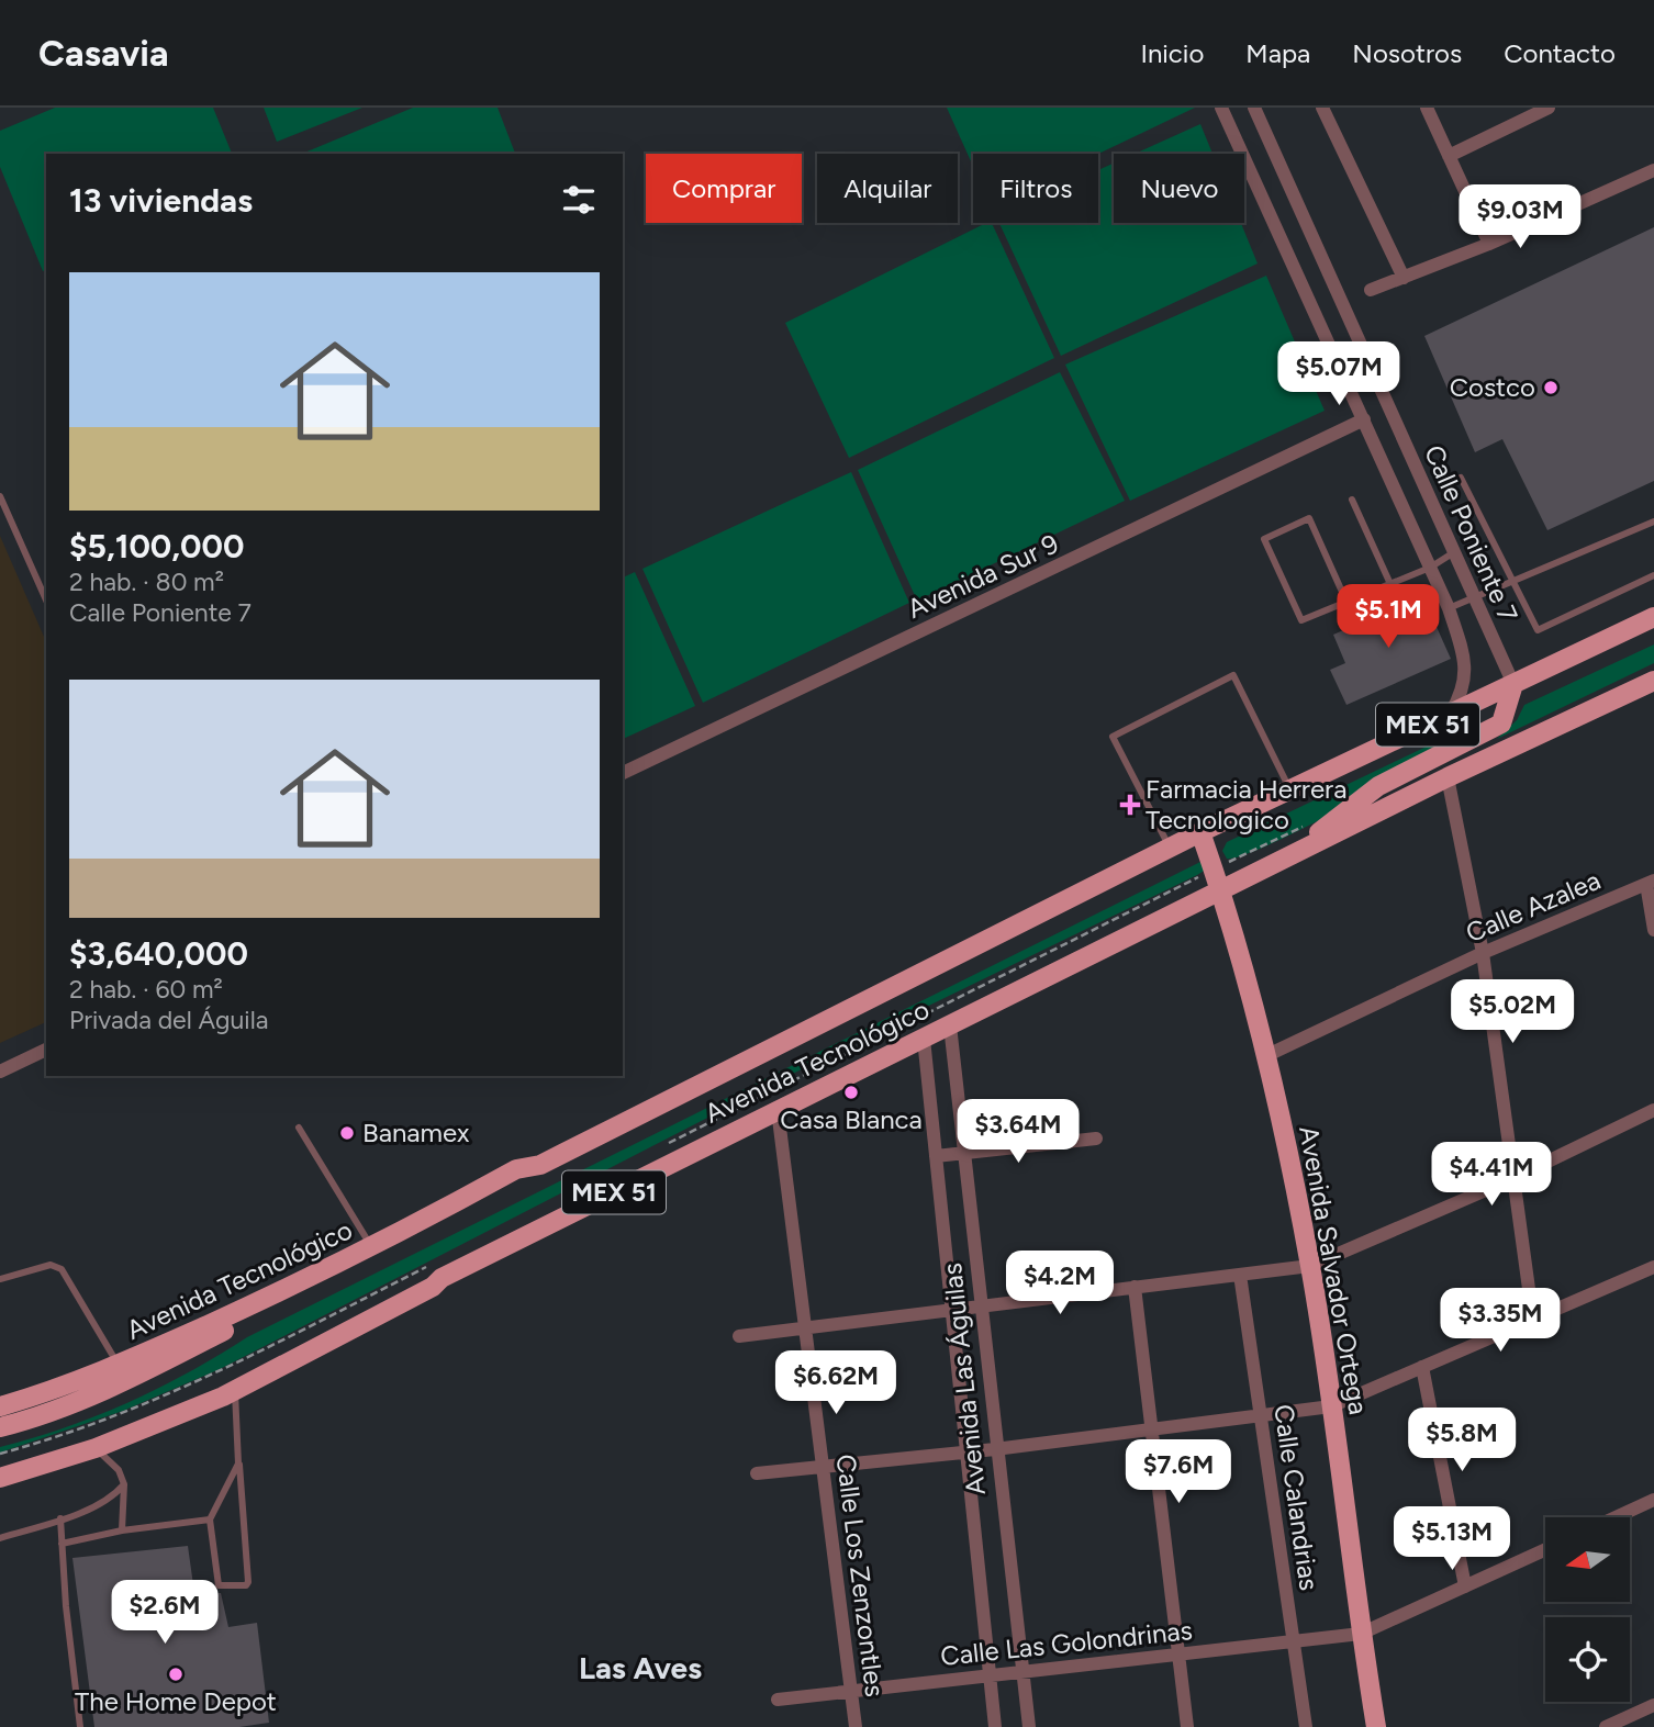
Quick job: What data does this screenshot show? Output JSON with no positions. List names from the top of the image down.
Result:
{
  "streets": {
    "main road": ["MEX 51", "Avenida Tecnológico", "Avenida Salvador Ortega"],
    "street": [
      "Calle Poniente 7",
      "Avenida Sur 9",
      "Calle Azalea",
      "Avenida Las Águilas",
      "Calle Calandrias",
      "Calle Los Zenzontles",
      "Calle Las Golondrinas"
    ]
  },
  "crossings": [
    ["Calle Poniente 7", "Avenida Sur 9"],
    ["Calle Poniente 7", "Avenida Tecnológico"],
    ["Calle Azalea", "Avenida Salvador Ortega"],
    ["Avenida Tecnológico", "Avenida Salvador Ortega"],
    ["Avenida Tecnológico", "Avenida Las Águilas"],
    ["Avenida Tecnológico", "Calle Los Zenzontles"],
    ["Avenida Salvador Ortega", "Calle Las Golondrinas"],
    ["Avenida Las Águilas", "Calle Las Golondrinas"],
    ["Calle Calandrias", "Calle Las Golondrinas"],
    ["Calle Los Zenzontles", "Calle Las Golondrinas"]
  ],
  "districts": ["Las Aves"],
  "places": {
    "other": [
      "Costco",
      "Casa Blanca",
      "Banamex",
      "The Home Depot"
    ],
    "health": ["Farmacia Herrera Tecnologico"]
  },
  "north": "left",
  "page": {
    "header": "Casavia",
    "nav": [
      "Inicio",
      "Mapa",
      "Nosotros",
      "Contacto"
    ],
    "chip": [
      "Comprar",
      "Alquilar",
      "Filtros",
      "Nuevo"
    ],
    "heading": "13 viviendas",
    "price": [
      "$9.03M",
      "$5.07M",
      "$5.1M",
      "$5.02M",
      "$3.64M",
      "$4.41M",
      "$4.2M",
      "$3.35M",
      "$6.62M",
      "$5.8M",
      "$7.6M",
      "$5.13M",
      "$2.6M"
    ],
    "list": [
      {
        "name": "$5,100,000",
        "note": "2 hab. · 80 m² · Calle Poniente 7"
      },
      {
        "name": "$3,640,000",
        "note": "2 hab. · 60 m² · Privada del Águila"
      }
    ]
  }
}
